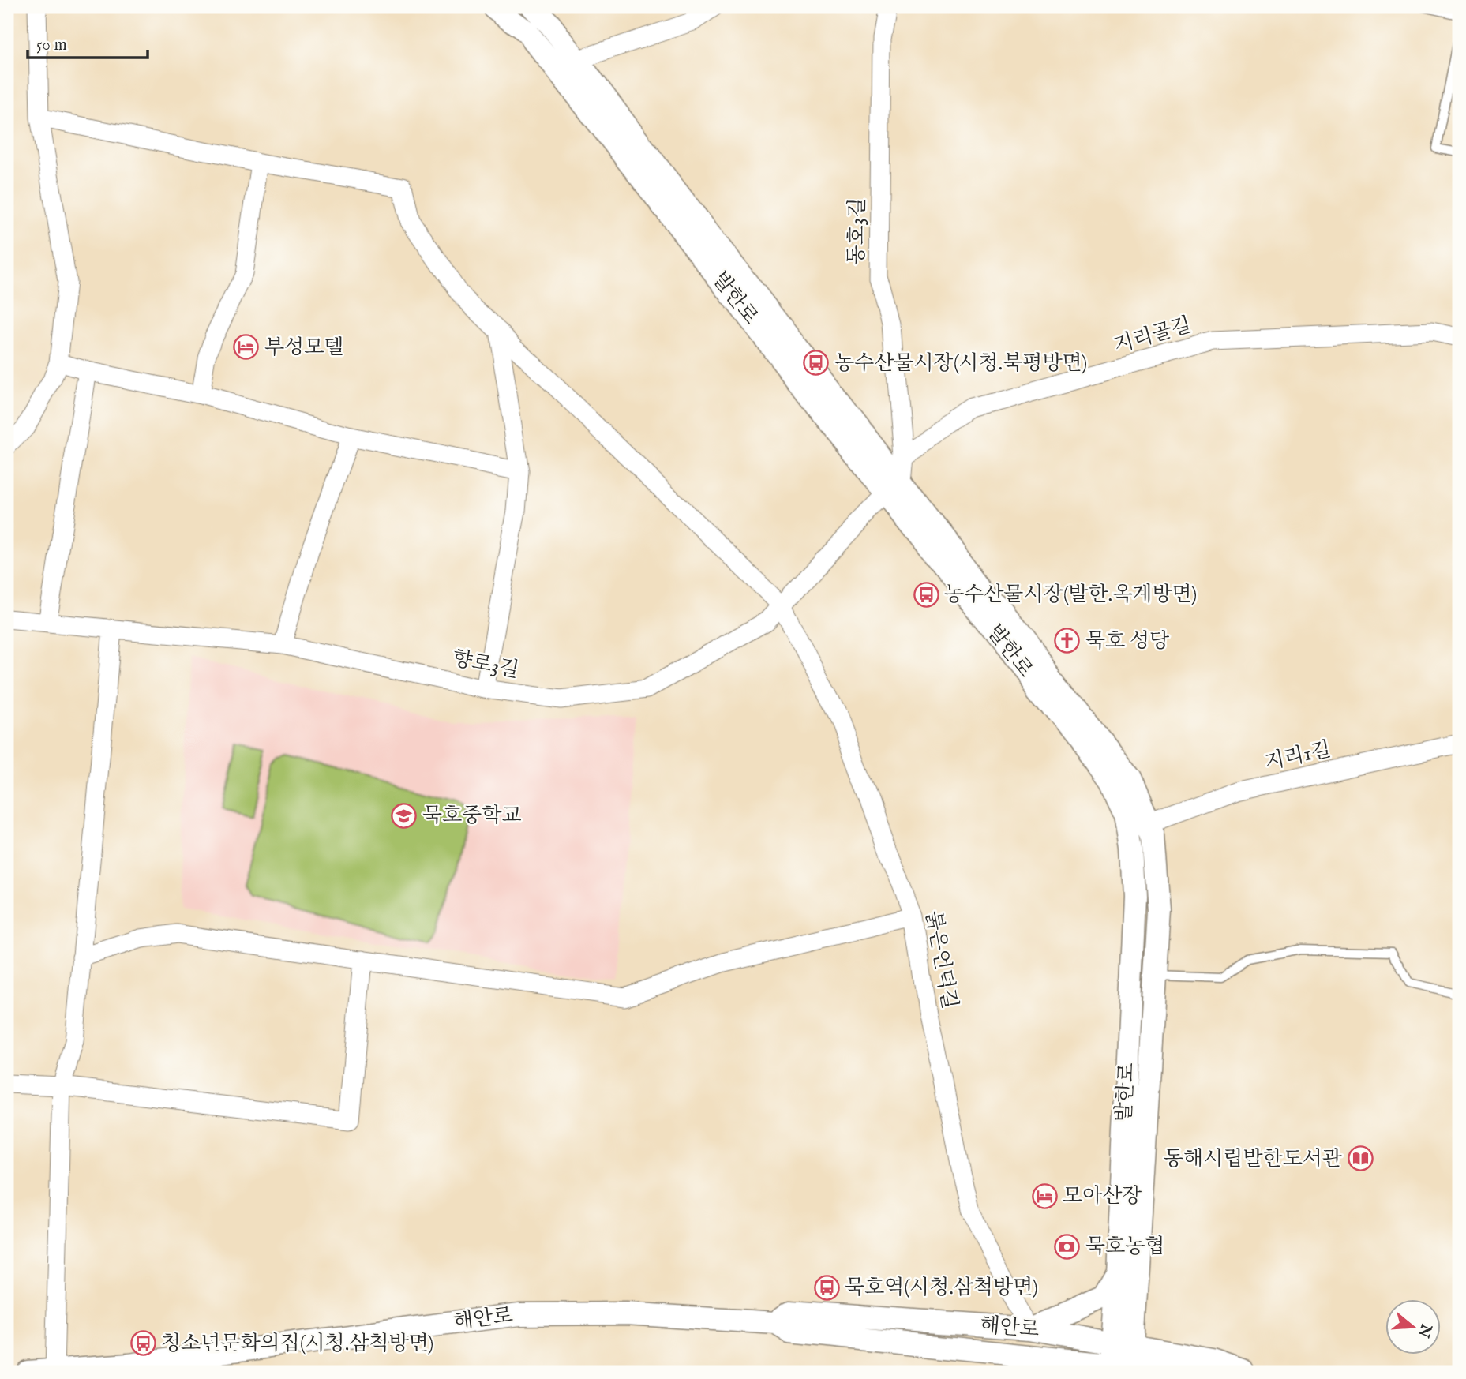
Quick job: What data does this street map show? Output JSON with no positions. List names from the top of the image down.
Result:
{
  "streets": {
    "street": [
      "동호3길",
      "발한로",
      "지리골길",
      "향로3길",
      "지리1길",
      "붉은언덕길",
      "해안로"
    ]
  },
  "crossings": [
    ["동호3길", "지리골길"],
    ["발한로", "향로3길"],
    ["발한로", "지리1길"],
    ["발한로", "해안로"],
    ["향로3길", "붉은언덕길"],
    ["붉은언덕길", "해안로"]
  ],
  "places": {
    "hotel": ["부성모텔", "모아산장"],
    "bus stop": [
      "농수산물시장(시청.북평방면)",
      "농수산물시장(발한.옥계방면)",
      "묵호역(시청.삼척방면)",
      "청소년문화의집(시청.삼척방면)"
    ],
    "church": ["묵호 성당"],
    "school or university": ["묵호중학교"],
    "library": ["동해시립발한도서관"],
    "bank": ["묵호농협"]
  },
  "scale_bar": "50 m",
  "north": "right"
}
